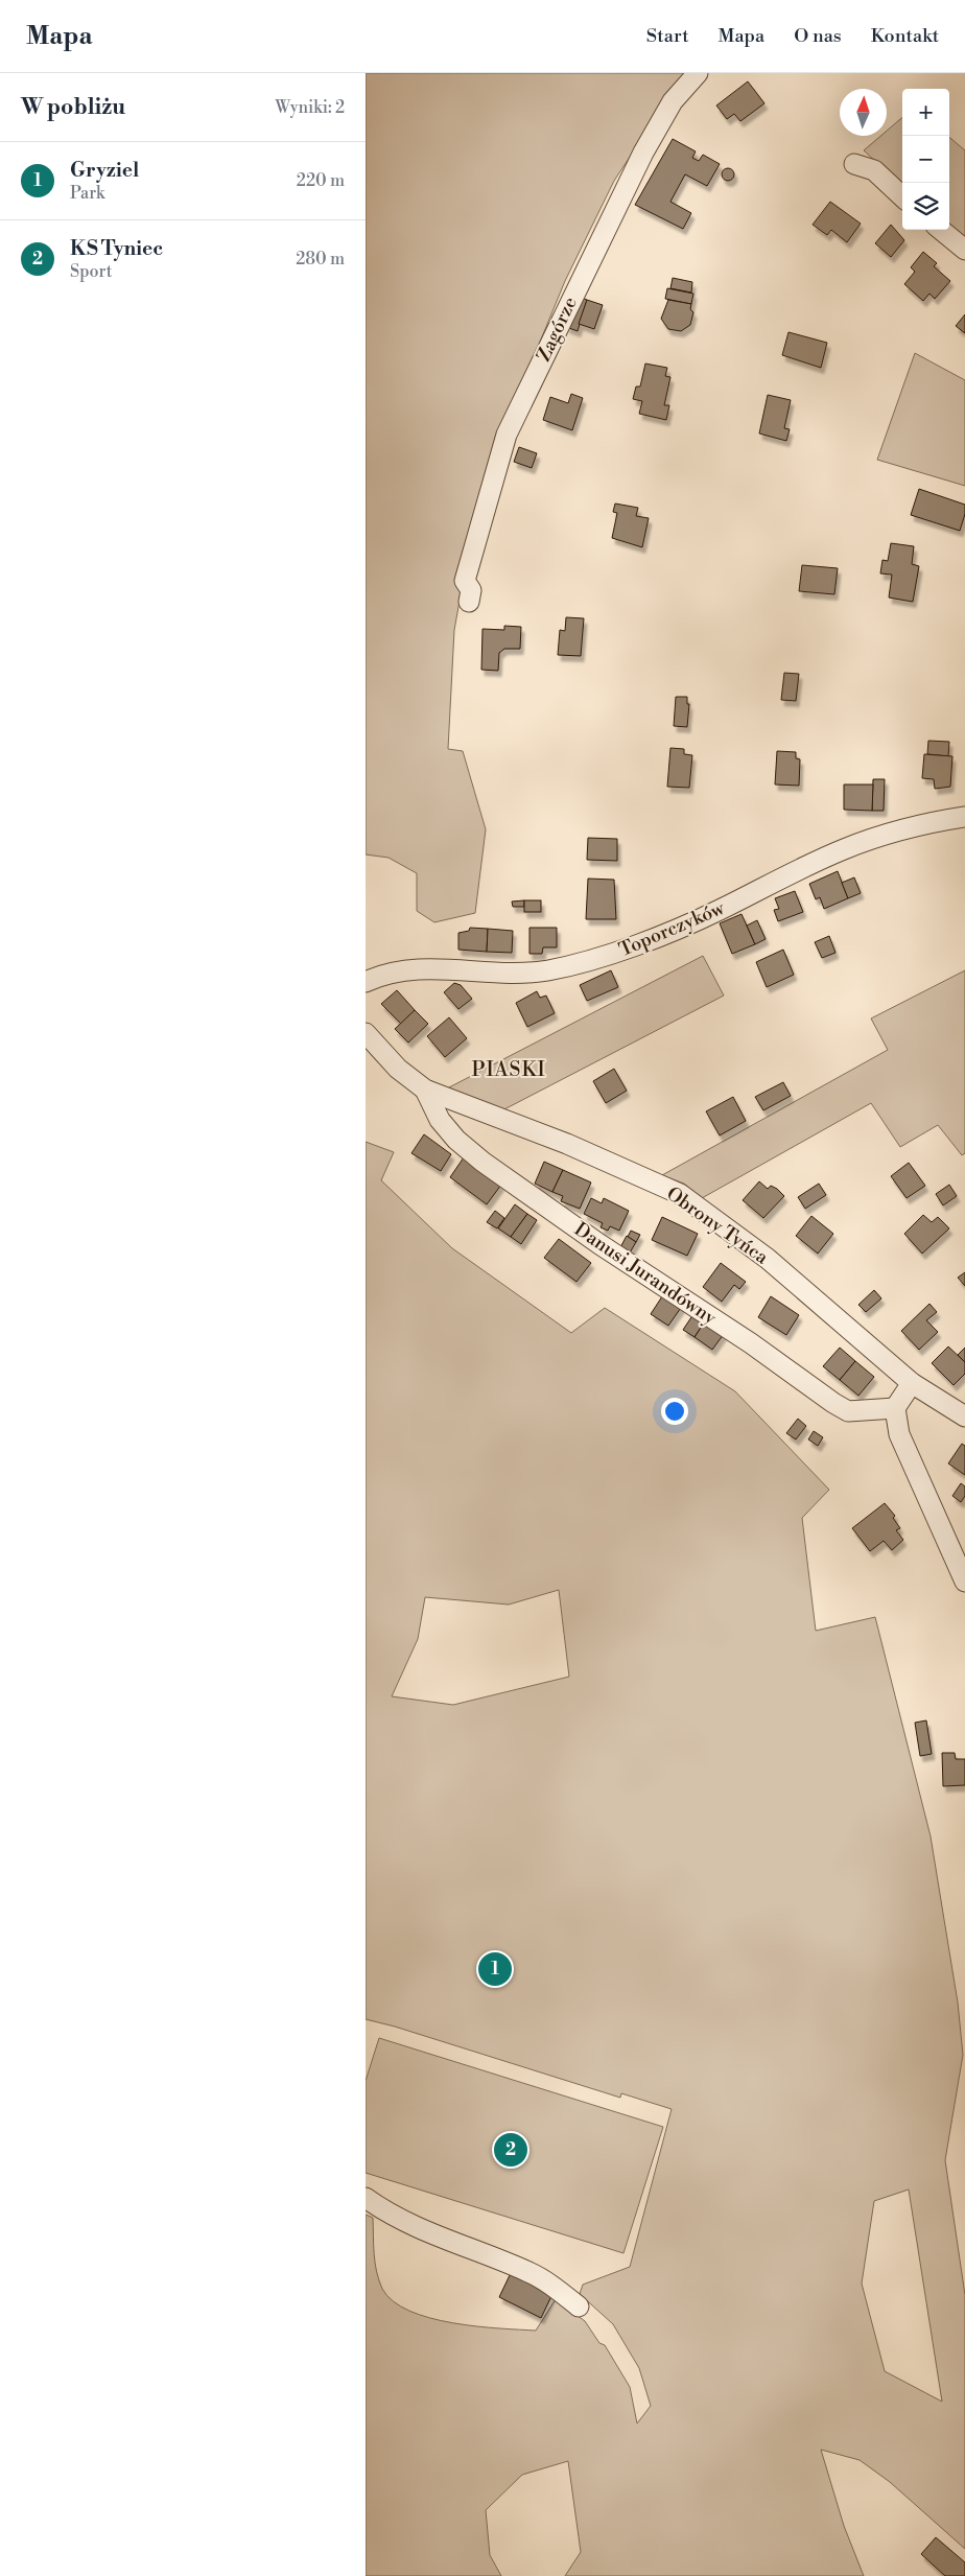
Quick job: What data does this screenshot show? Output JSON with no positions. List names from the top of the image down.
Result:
{
  "streets": {
    "street": [
      "Zagórze",
      "Toporczyków",
      "Obrony Tyńca",
      "Danusi Jurandówny"
    ]
  },
  "crossings": [
    ["Obrony Tyńca", "Danusi Jurandówny"]
  ],
  "districts": ["PIASKI"],
  "north": "top",
  "page": {
    "header": "Mapa",
    "nav": [
      "Start",
      "Mapa",
      "O nas",
      "Kontakt"
    ],
    "heading": ["W pobliżu", "Wyniki: 2"],
    "map_buttons": ["+", "−"],
    "list": [
      {
        "mark": "1",
        "name": "Gryziel",
        "note": "Park",
        "value": "220 m"
      },
      {
        "mark": "2",
        "name": "KS Tyniec",
        "note": "Sport",
        "value": "280 m"
      }
    ],
    "pins": ["1", "2"]
  }
}
